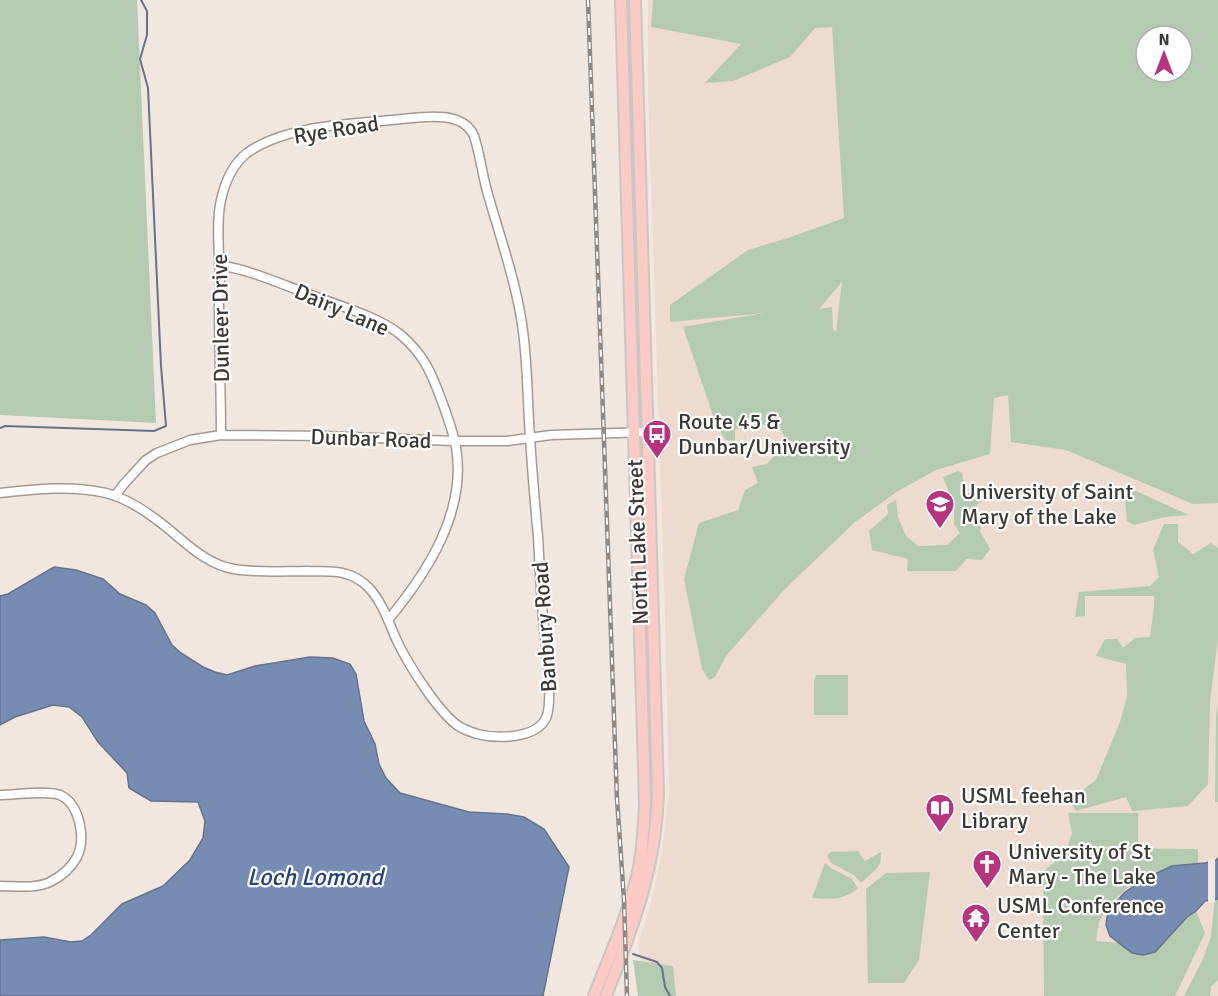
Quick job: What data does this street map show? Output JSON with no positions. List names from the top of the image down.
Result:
{
  "streets": {
    "main road": ["North Lake Street"],
    "street": [
      "Rye Road",
      "Dairy Lane",
      "Dunleer Drive",
      "Dunbar Road",
      "Banbury Road"
    ]
  },
  "crossings": [
    ["Rye Road", "Dunleer Drive"],
    ["Rye Road", "Banbury Road"],
    ["Dairy Lane", "Dunleer Drive"],
    ["Dairy Lane", "Dunbar Road"],
    ["Dairy Lane", "Banbury Road"],
    ["Dunleer Drive", "Dunbar Road"],
    ["Dunbar Road", "North Lake Street"],
    ["Dunbar Road", "Banbury Road"]
  ],
  "water": ["Loch Lomond"],
  "places": {
    "bus stop": ["Route 45 & Dunbar/University"],
    "school or university": ["University of Saint Mary of the Lake"],
    "library": ["USML feehan Library"],
    "church": ["University of St Mary - The Lake"],
    "temple": ["USML Conference Center"]
  },
  "north": "top"
}
